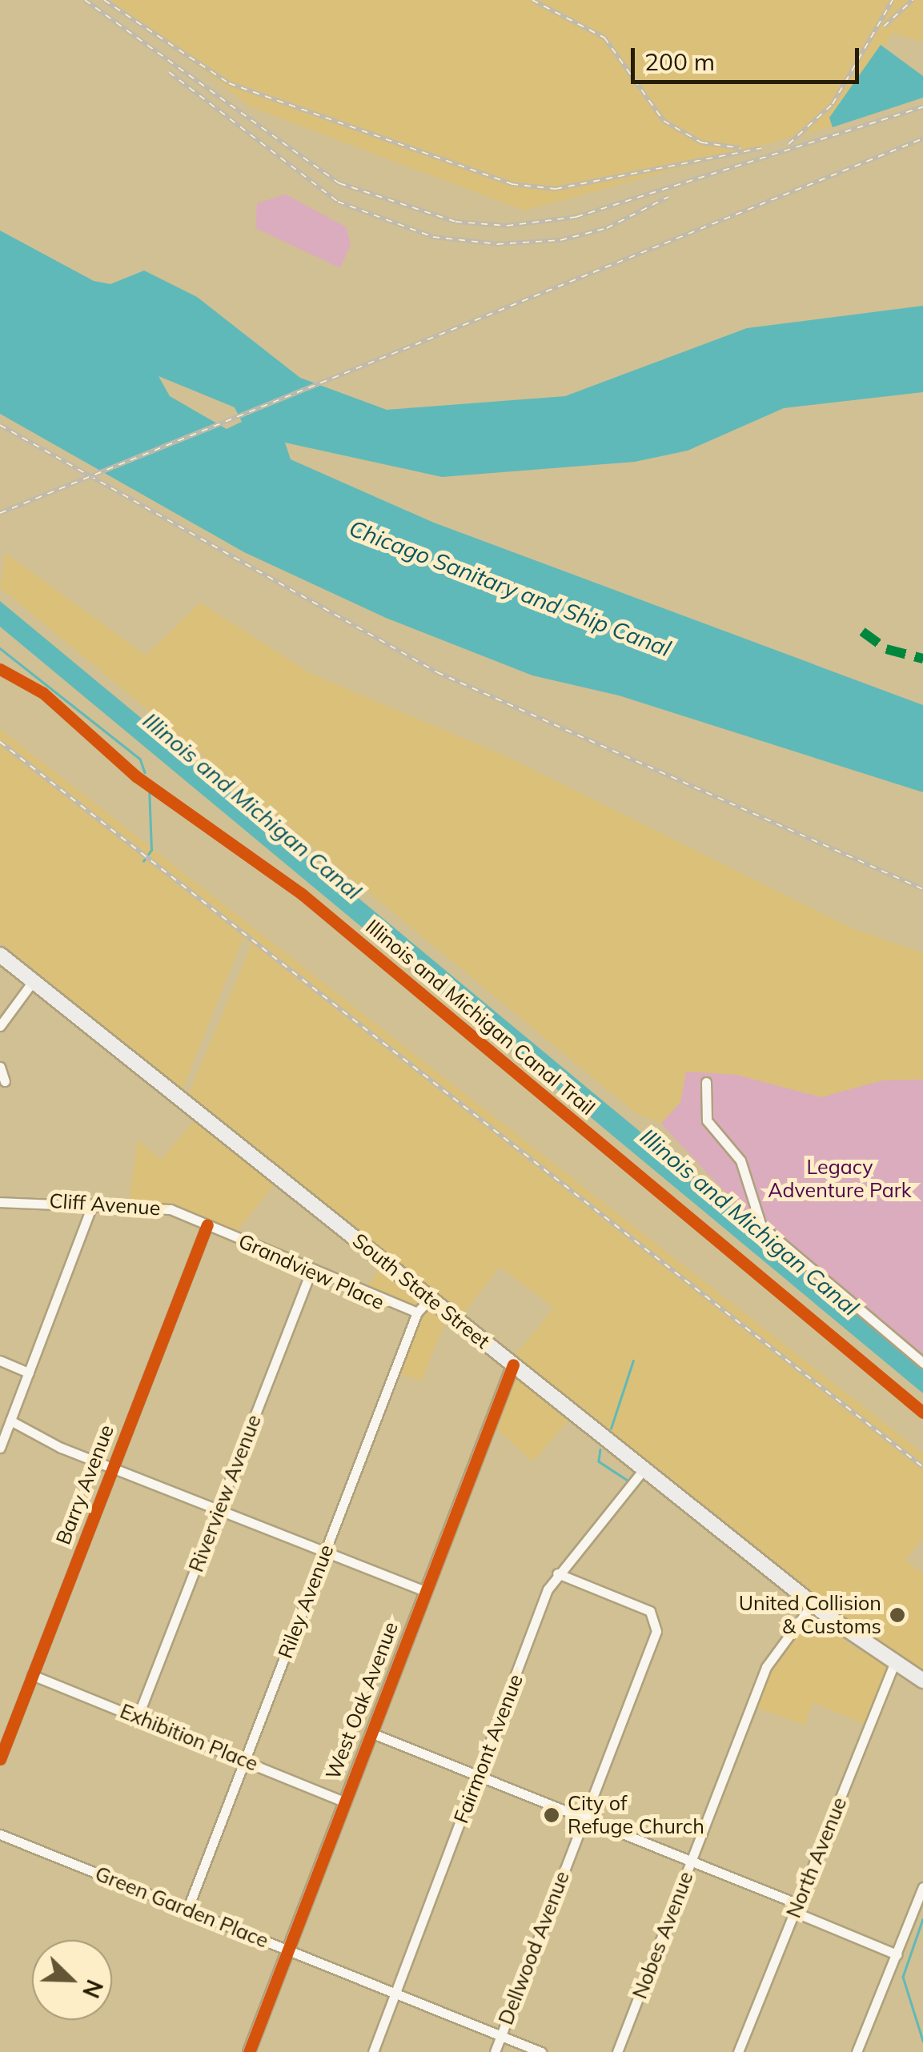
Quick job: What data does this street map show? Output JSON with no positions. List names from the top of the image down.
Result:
{
  "streets": {
    "main road": ["South State Street"],
    "street": [
      "Cliff Avenue",
      "Grandview Place",
      "Barry Avenue",
      "Riverview Avenue",
      "Riley Avenue",
      "West Oak Avenue",
      "Exhibition Place",
      "Fairmont Avenue",
      "North Avenue",
      "Green Garden Place",
      "Nobes Avenue",
      "Dellwood Avenue"
    ],
    "cycle path": ["Illinois and Michigan Canal Trail"]
  },
  "crossings": [
    ["Cliff Avenue", "Grandview Place"],
    ["Cliff Avenue", "Barry Avenue"],
    ["Grandview Place", "Barry Avenue"],
    ["Grandview Place", "Riverview Avenue"],
    ["Grandview Place", "Riley Avenue"],
    ["South State Street", "Riley Avenue"],
    ["South State Street", "West Oak Avenue"],
    ["South State Street", "Fairmont Avenue"],
    ["South State Street", "North Avenue"],
    ["South State Street", "Nobes Avenue"],
    ["Barry Avenue", "Exhibition Place"],
    ["Riverview Avenue", "Exhibition Place"],
    ["Riley Avenue", "Exhibition Place"],
    ["Riley Avenue", "Green Garden Place"],
    ["West Oak Avenue", "Exhibition Place"],
    ["West Oak Avenue", "Green Garden Place"],
    ["Fairmont Avenue", "Green Garden Place"],
    ["Fairmont Avenue", "Dellwood Avenue"],
    ["Green Garden Place", "Dellwood Avenue"]
  ],
  "water": ["Chicago Sanitary and Ship Canal", "Illinois and Michigan Canal"],
  "parks": ["Legacy Adventure Park"],
  "places": ["United Collision & Customs", "City of Refuge Church"],
  "scale_bar": "200 m",
  "north": "bottom right"
}
